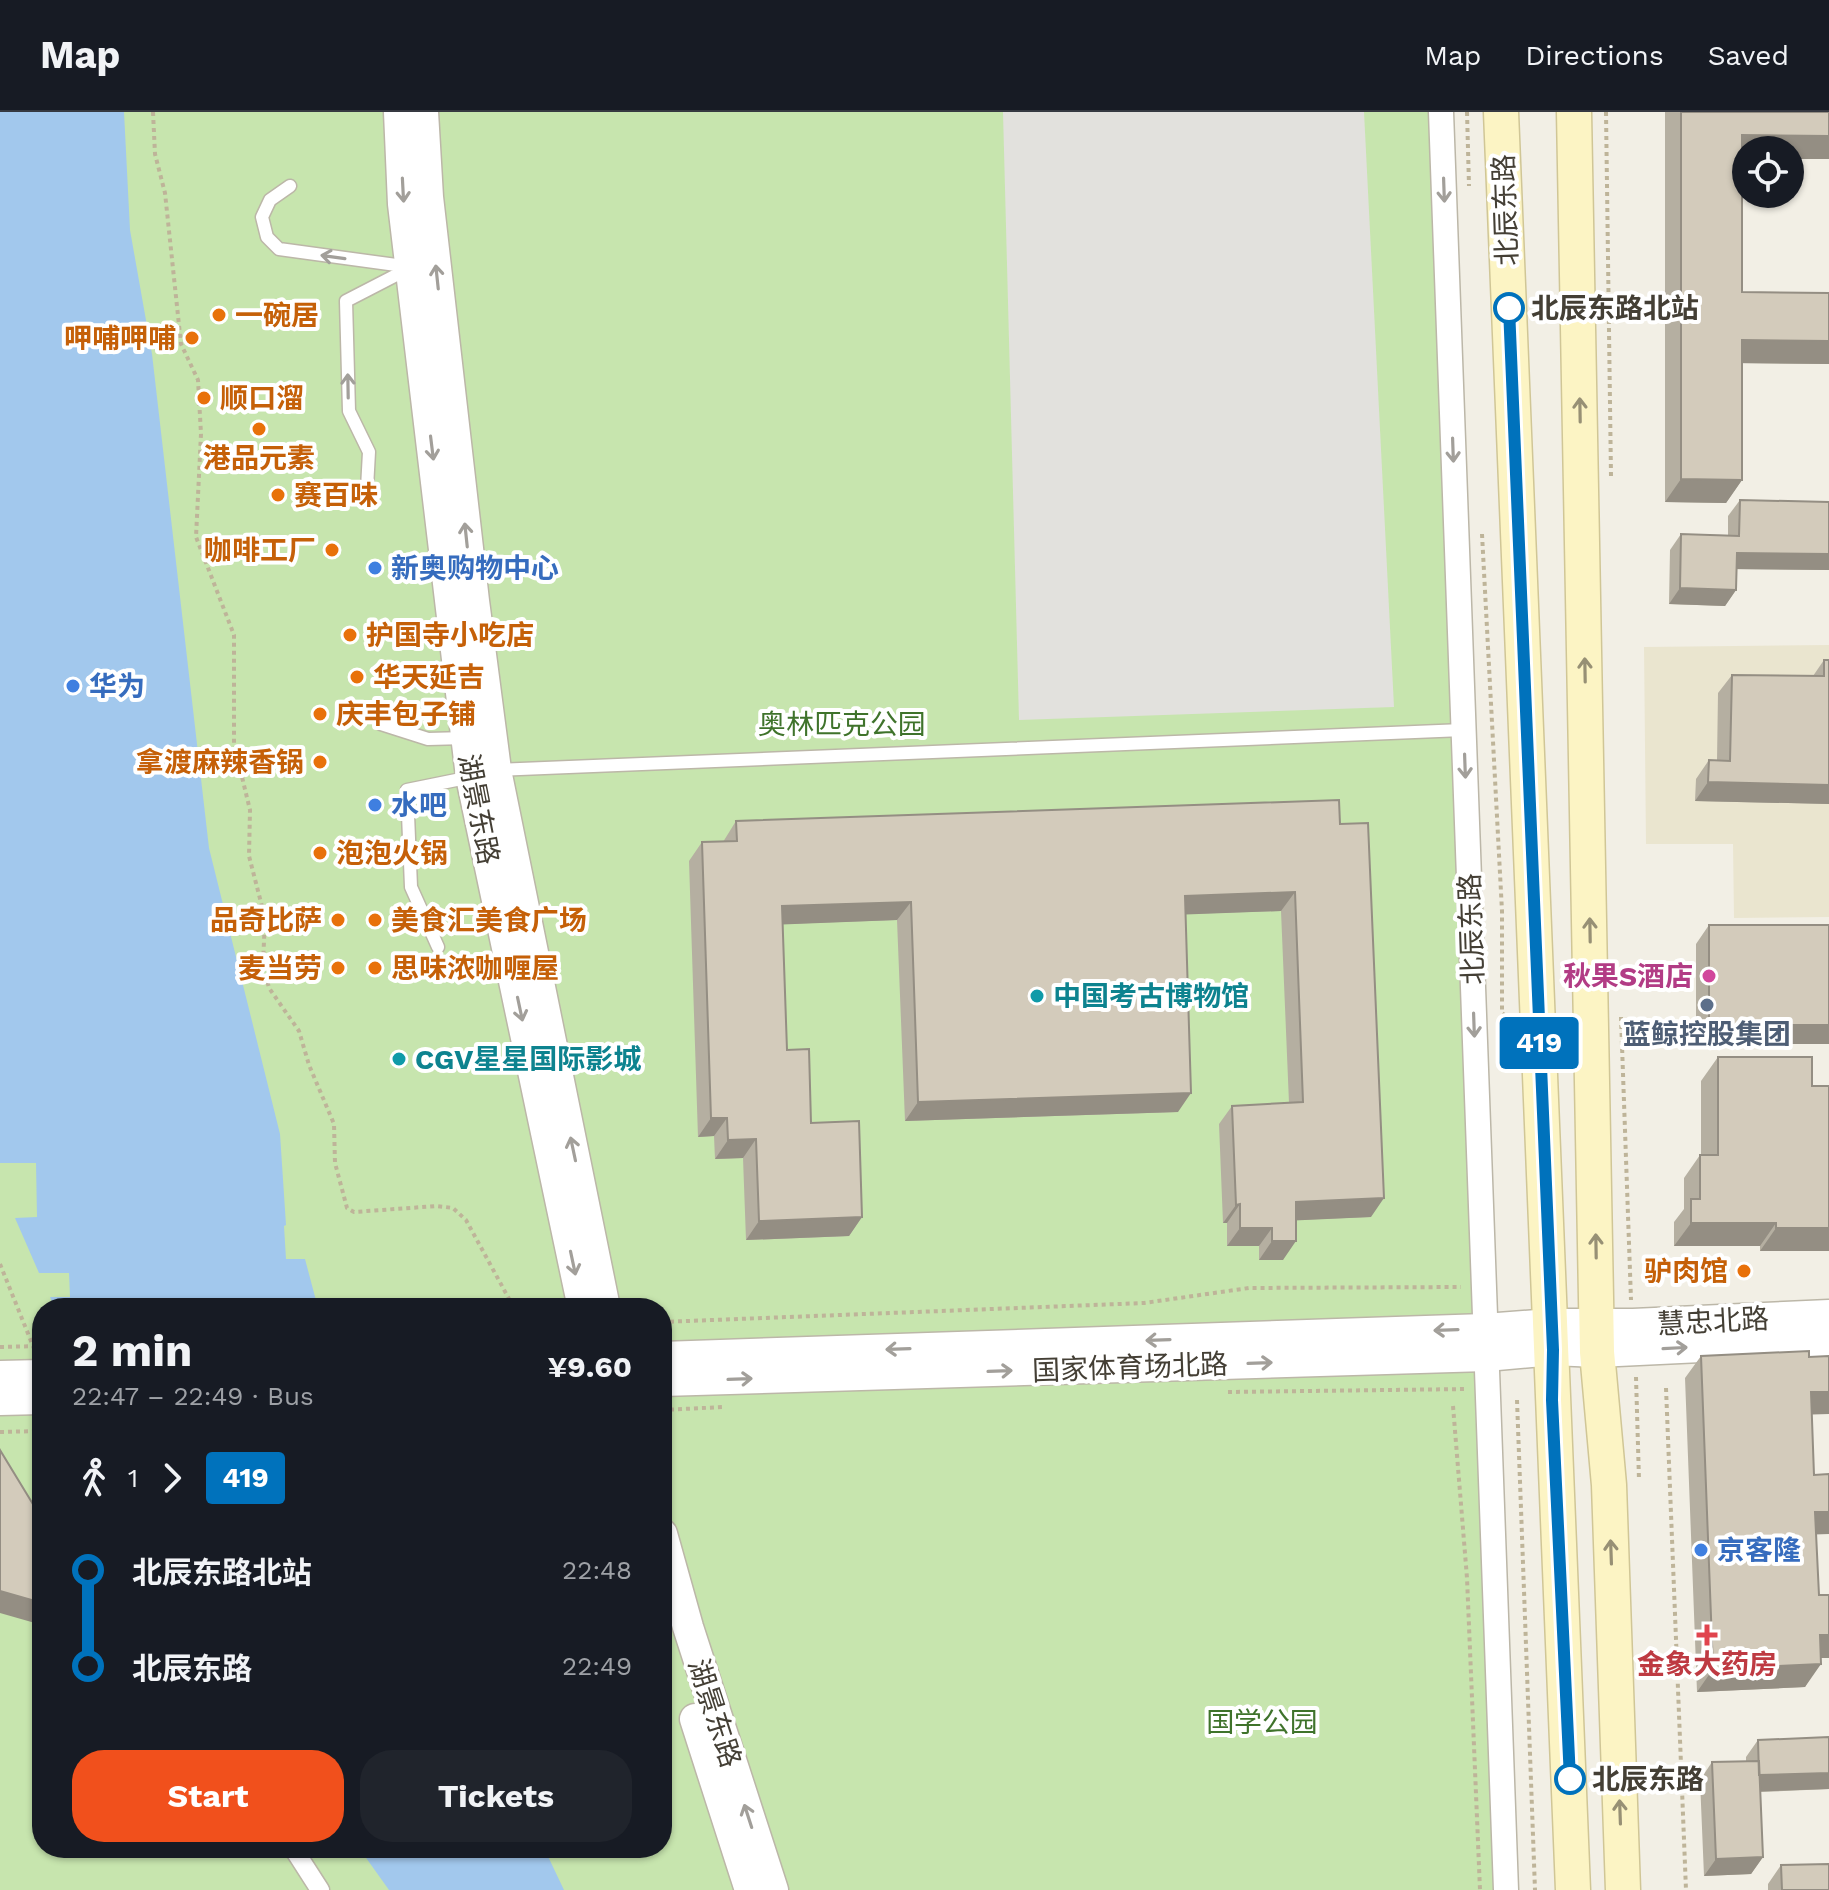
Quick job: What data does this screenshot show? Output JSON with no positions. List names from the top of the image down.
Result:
{
  "streets": {
    "main road": ["北辰东路"],
    "street": ["湖景东路", "慧忠北路", "国家体育场北路"]
  },
  "crossings": [
    ["北辰东路", "国家体育场北路"],
    ["慧忠北路", "国家体育场北路"]
  ],
  "parks": ["奥林匹克公园", "国学公园"],
  "places": {
    "other": [
      "北辰东路北站",
      "一碗居",
      "呷哺呷哺",
      "顺口溜",
      "港品元素",
      "赛百味",
      "咖啡工厂",
      "新奥购物中心",
      "护国寺小吃店",
      "华天延吉",
      "华为",
      "庆丰包子铺",
      "拿渡麻辣香锅",
      "水吧",
      "泡泡火锅",
      "品奇比萨",
      "美食汇美食广场",
      "麦当劳",
      "思味浓咖喱屋",
      "秋果S酒店",
      "中国考古博物馆",
      "蓝鲸控股集团",
      "CGV星星国际影城",
      "驴肉馆",
      "京客隆",
      "北辰东路"
    ],
    "health": ["金象大药房"]
  },
  "lines": ["bus line 419"],
  "page": {
    "header": "Map",
    "nav": ["Map", "Directions", "Saved"],
    "on_map": "419",
    "heading": ["2 min", "22:47 – 22:49 · Bus", "¥9.60"],
    "legs": ["1", "419"],
    "list": [
      {
        "name": "北辰东路北站",
        "value": "22:48"
      },
      {
        "name": "北辰东路",
        "value": "22:49"
      }
    ],
    "buttons": ["Start", "Tickets"]
  }
}
